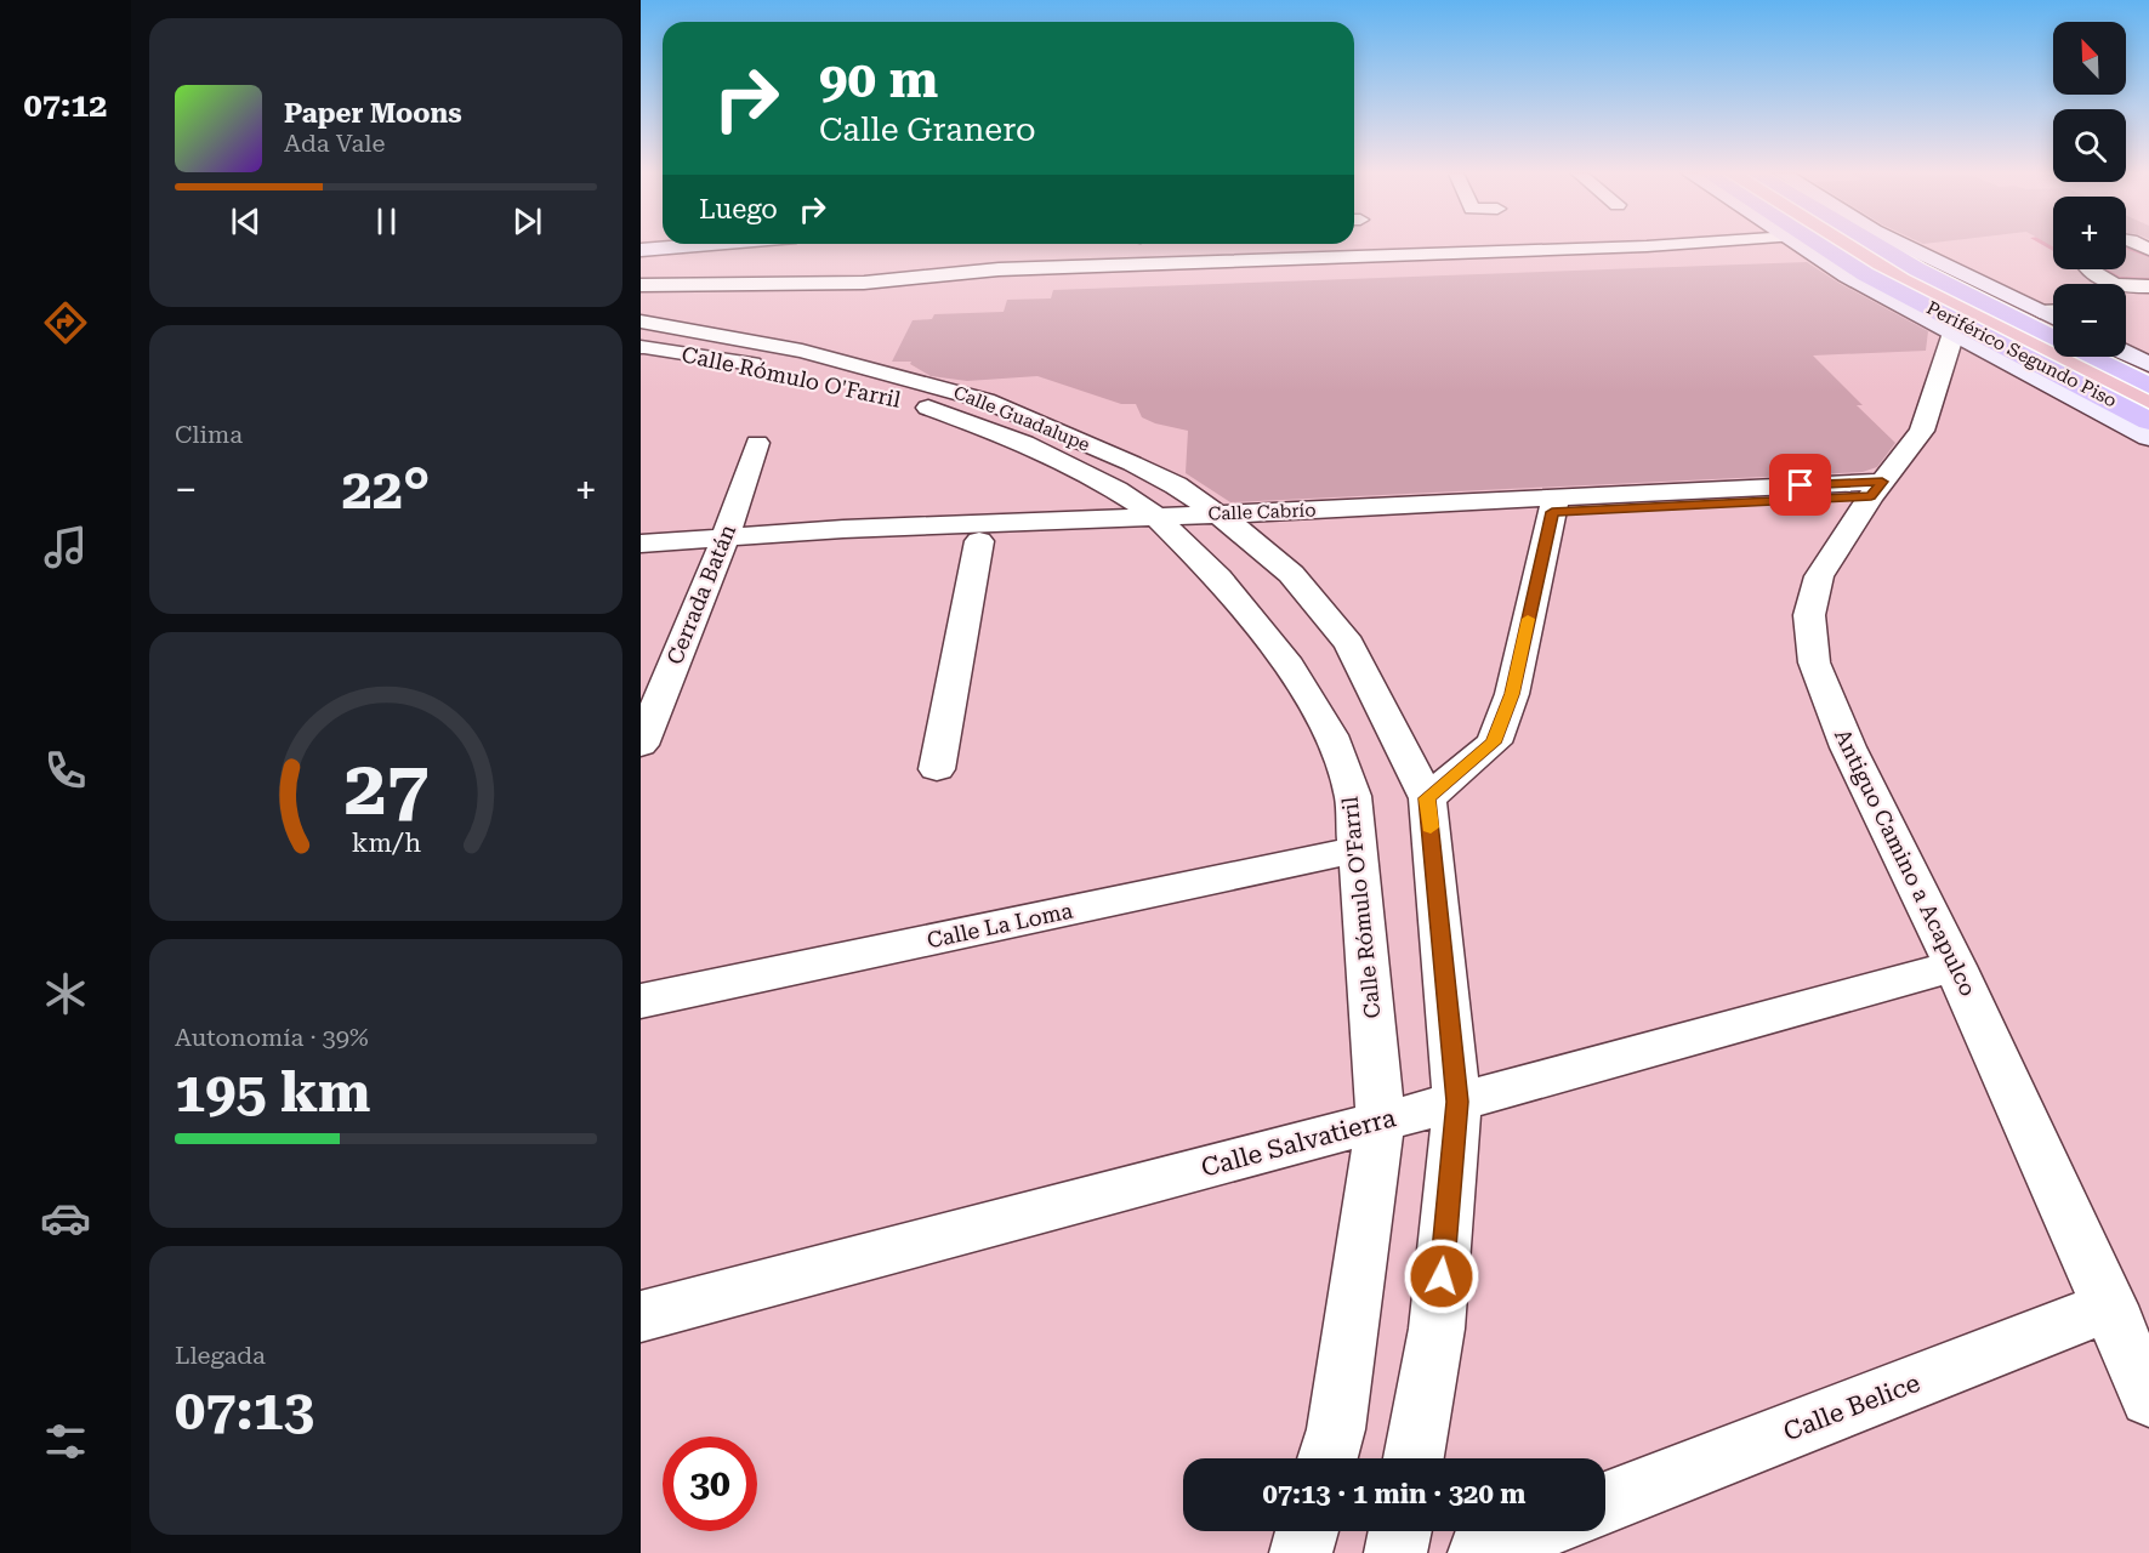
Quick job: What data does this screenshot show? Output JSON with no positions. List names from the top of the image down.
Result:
{
  "streets": {
    "highway": ["Periférico Segundo Piso"],
    "street": [
      "Calle Rómulo O'Farril",
      "Calle Guadalupe",
      "Calle Cabrío",
      "Cerrada Batán",
      "Antiguo Camino a Acapulco",
      "Calle La Loma",
      "Calle Salvatierra",
      "Calle Belice"
    ]
  },
  "crossings": [
    ["Calle Rómulo O'Farril", "Calle Cabrío"],
    ["Calle Rómulo O'Farril", "Calle La Loma"],
    ["Calle Rómulo O'Farril", "Calle Salvatierra"],
    ["Calle Guadalupe", "Calle Cabrío"],
    ["Calle Cabrío", "Cerrada Batán"],
    ["Calle Cabrío", "Antiguo Camino a Acapulco"],
    ["Antiguo Camino a Acapulco", "Calle Salvatierra"],
    ["Antiguo Camino a Acapulco", "Calle Belice"]
  ],
  "north": "top left",
  "page": {
    "tabs": "07:12",
    "map_buttons": ["+", "−"],
    "turn": ["90 m", "Calle Granero"],
    "song": ["Paper Moons", "Ada Vale"],
    "then": "Luego",
    "tile": [
      "Clima",
      ["Autonomía · 39%", "195 km"],
      ["Llegada", "07:13"]
    ],
    "heat": ["−", "22°", "+"],
    "limit": "30",
    "trip": "07:13 · 1 min · 320 m",
    "gauge": ["27", "km/h"]
  }
}
